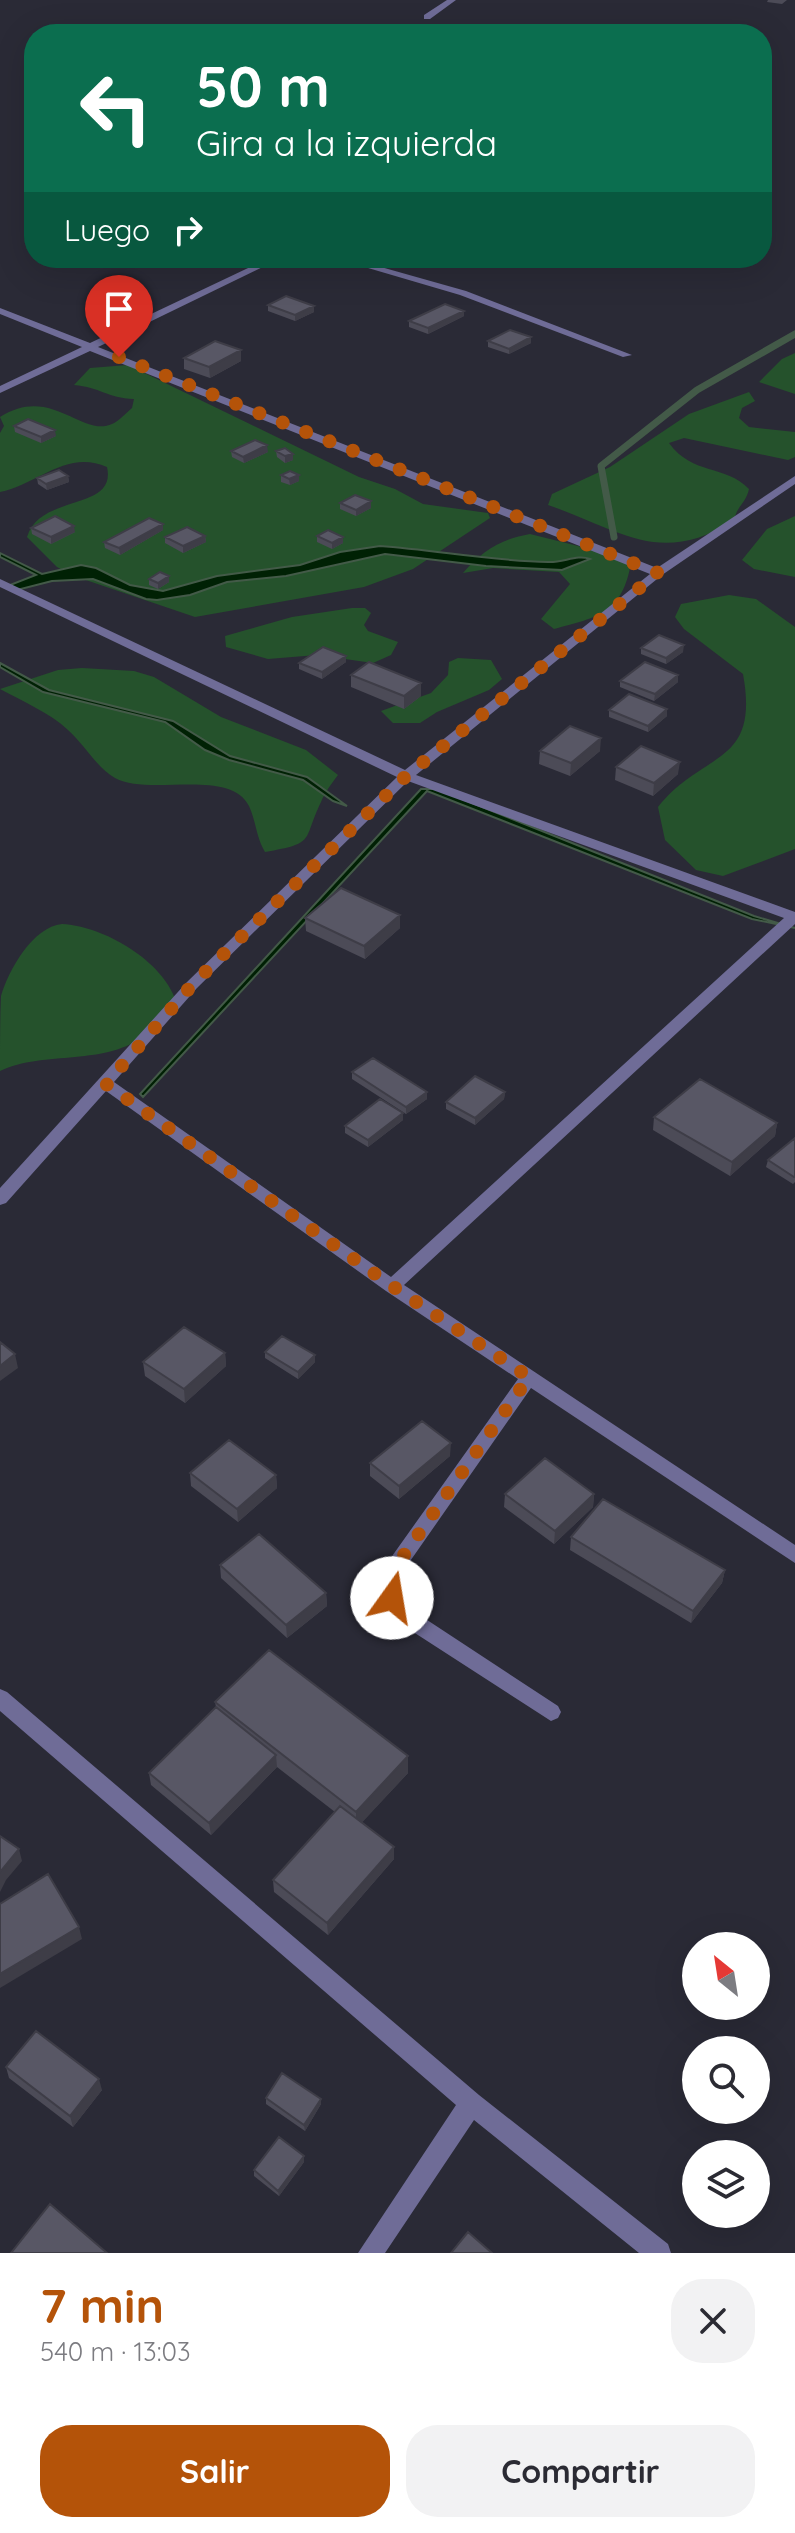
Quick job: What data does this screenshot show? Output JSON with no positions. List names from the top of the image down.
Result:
{
  "north": "top left",
  "page": {
    "turn": ["50 m", "Gira a la izquierda"],
    "then": "Luego",
    "heading": ["7 min", "540 m · 13:03"],
    "buttons": ["Salir", "Compartir"]
  }
}
